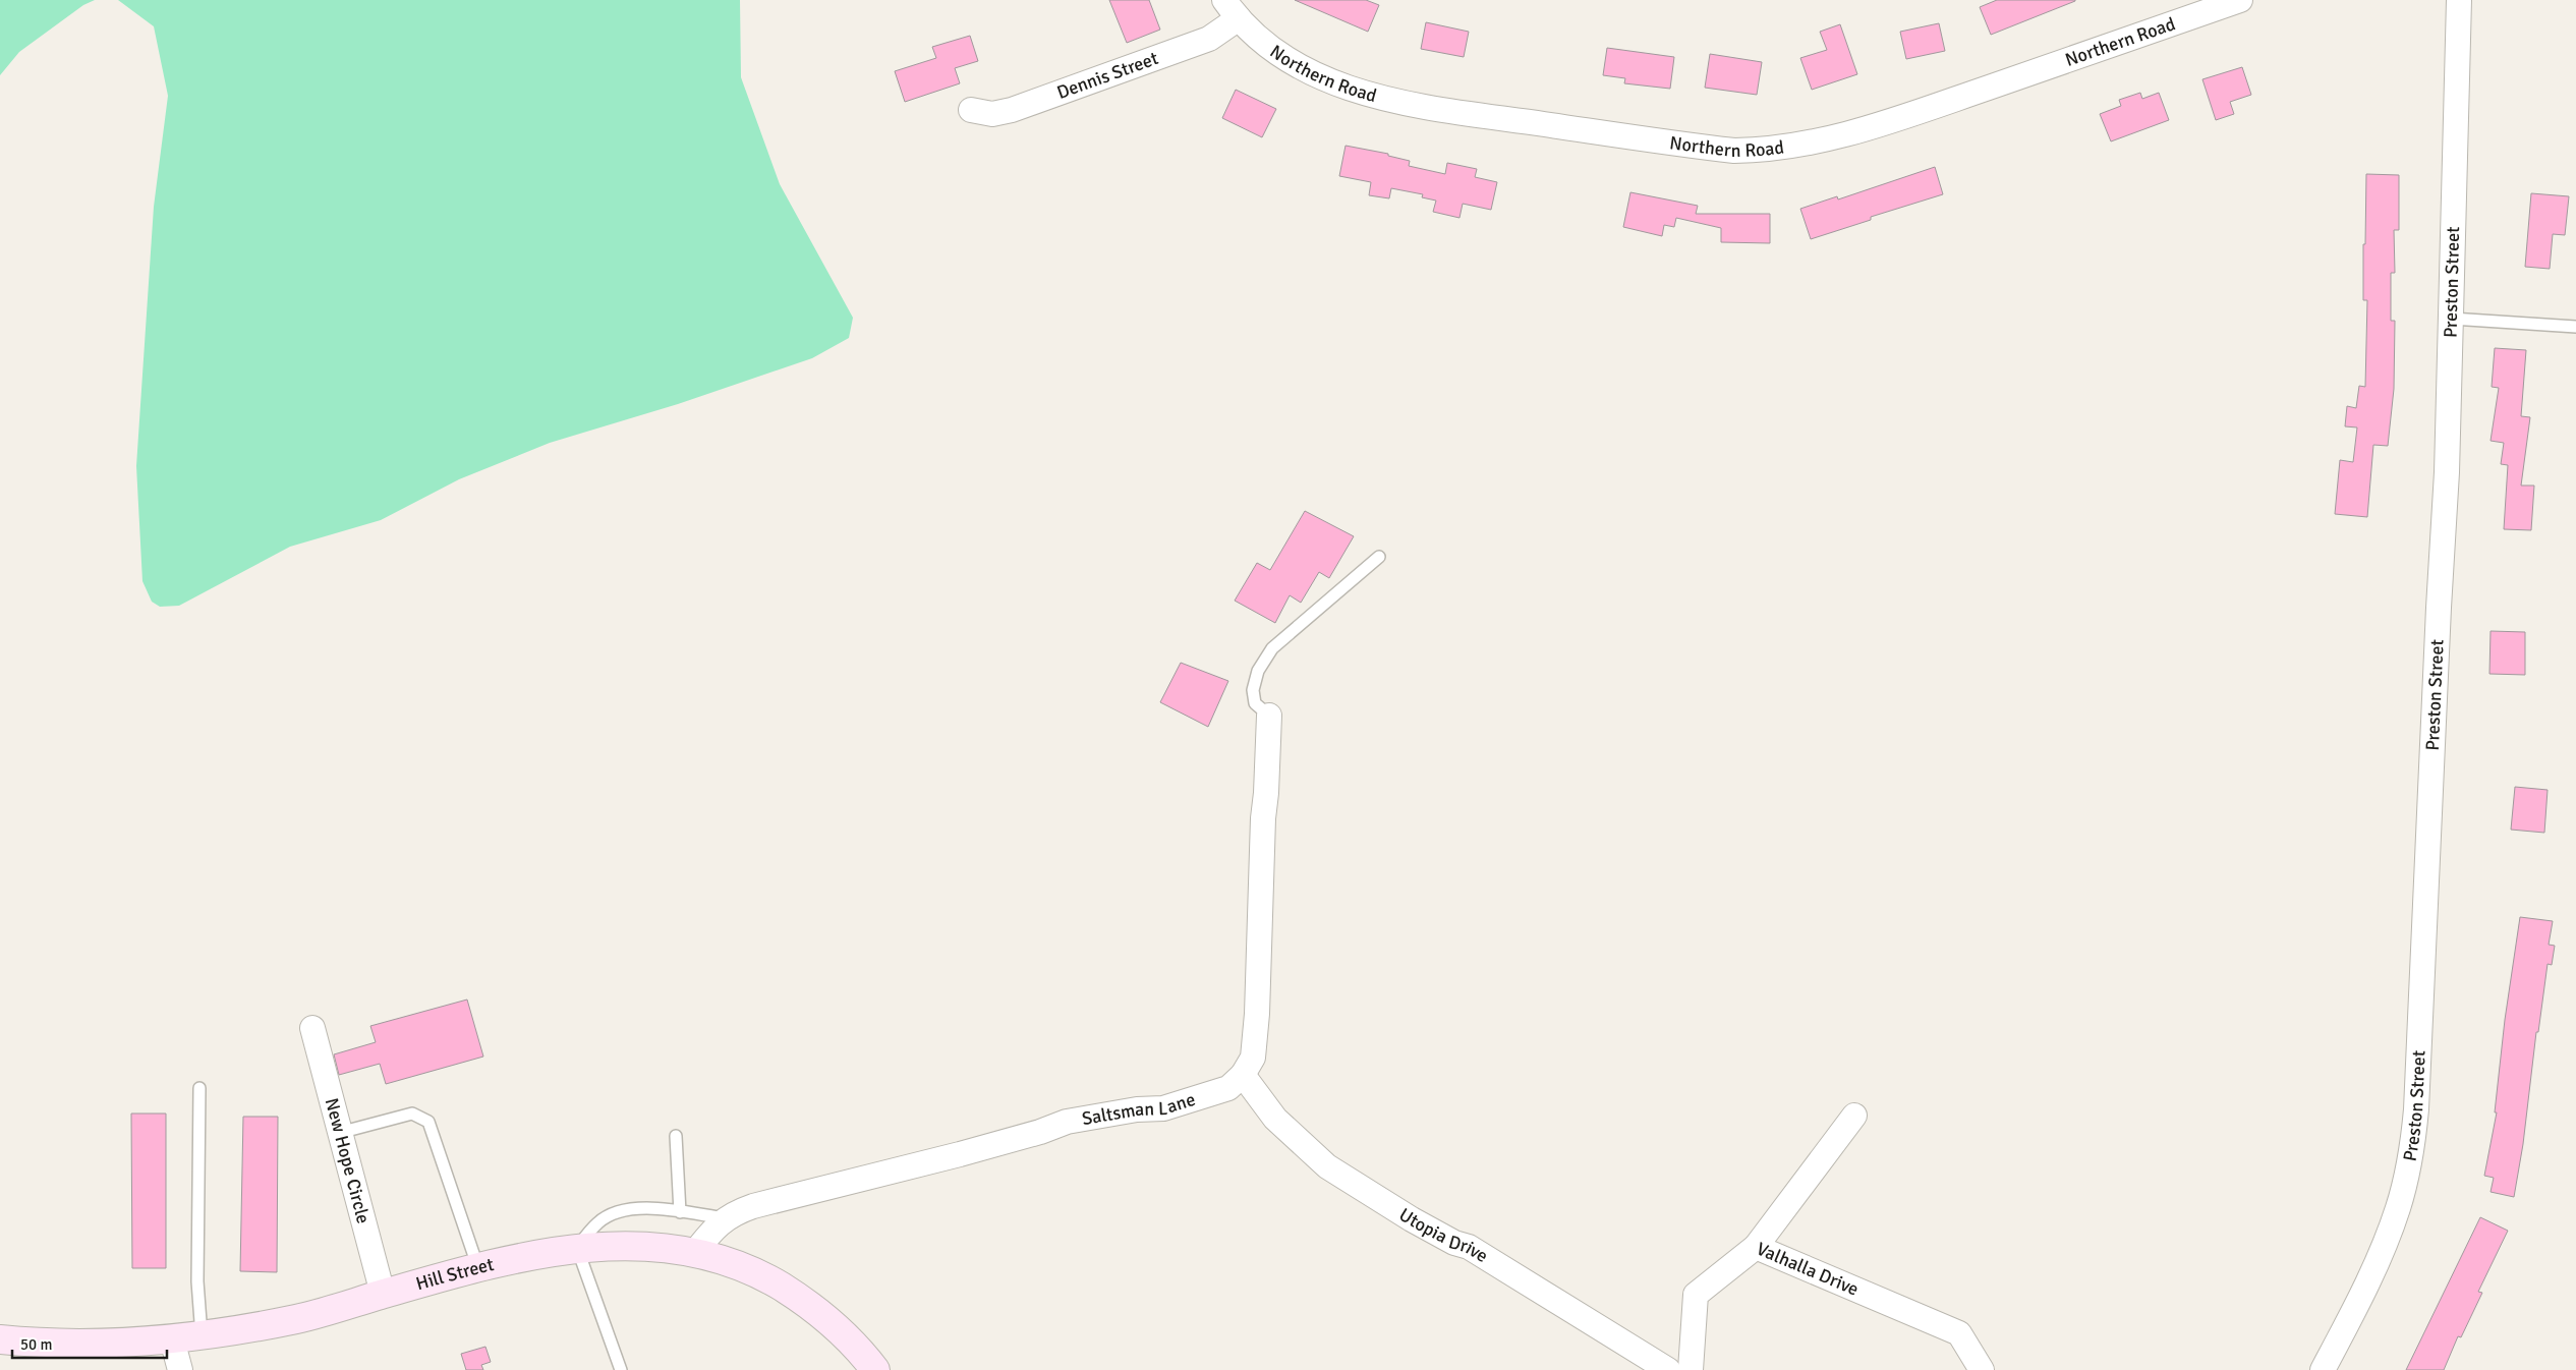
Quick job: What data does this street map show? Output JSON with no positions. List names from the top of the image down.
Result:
{
  "streets": {
    "street": [
      "Northern Road",
      "Dennis Street",
      "Preston Street",
      "Saltsman Lane",
      "New Hope Circle",
      "Utopia Drive",
      "Valhalla Drive",
      "Hill Street"
    ]
  },
  "crossings": [
    ["Northern Road", "Dennis Street"],
    ["Saltsman Lane", "Utopia Drive"],
    ["Saltsman Lane", "Hill Street"],
    ["New Hope Circle", "Hill Street"]
  ],
  "scale_bar": "50 m"
}
